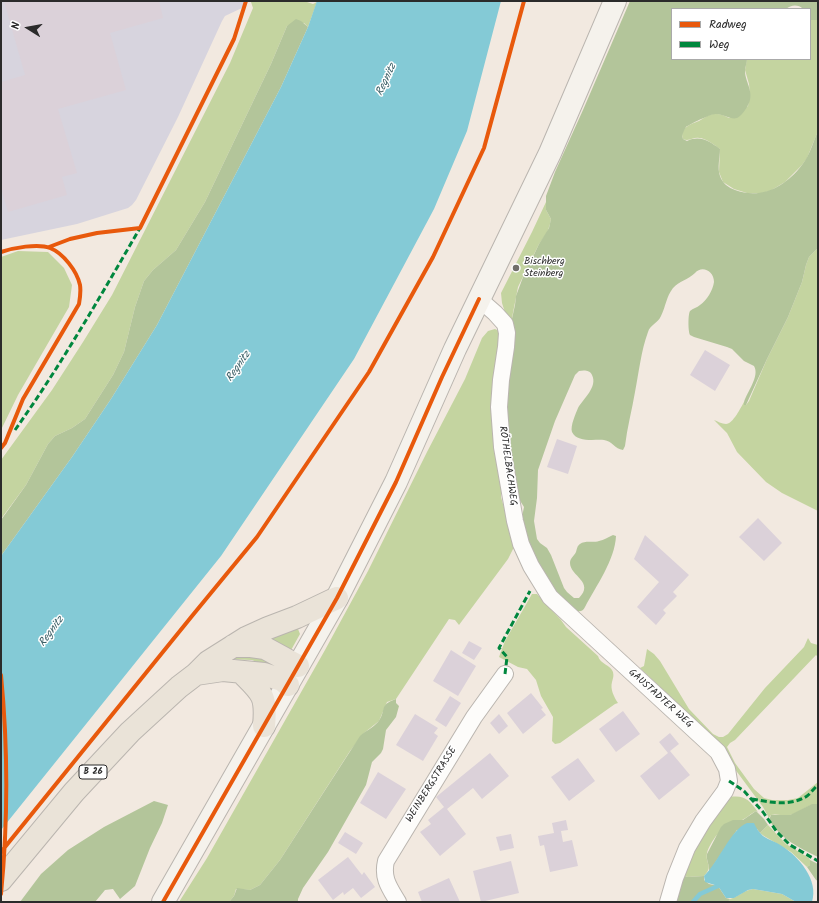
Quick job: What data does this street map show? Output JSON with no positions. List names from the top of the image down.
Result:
{
  "streets": {
    "main road": ["B 26"],
    "street": ["RÖTHELBACHWEG", "GAUSTADTER WEG", "WEINBERGSTRASSE"]
  },
  "crossings": [
    ["RÖTHELBACHWEG", "GAUSTADTER WEG"]
  ],
  "water": ["Regnitz"],
  "places": ["Bischberg Steinberg"],
  "legend": ["Radweg", "Weg"],
  "north": "left"
}
